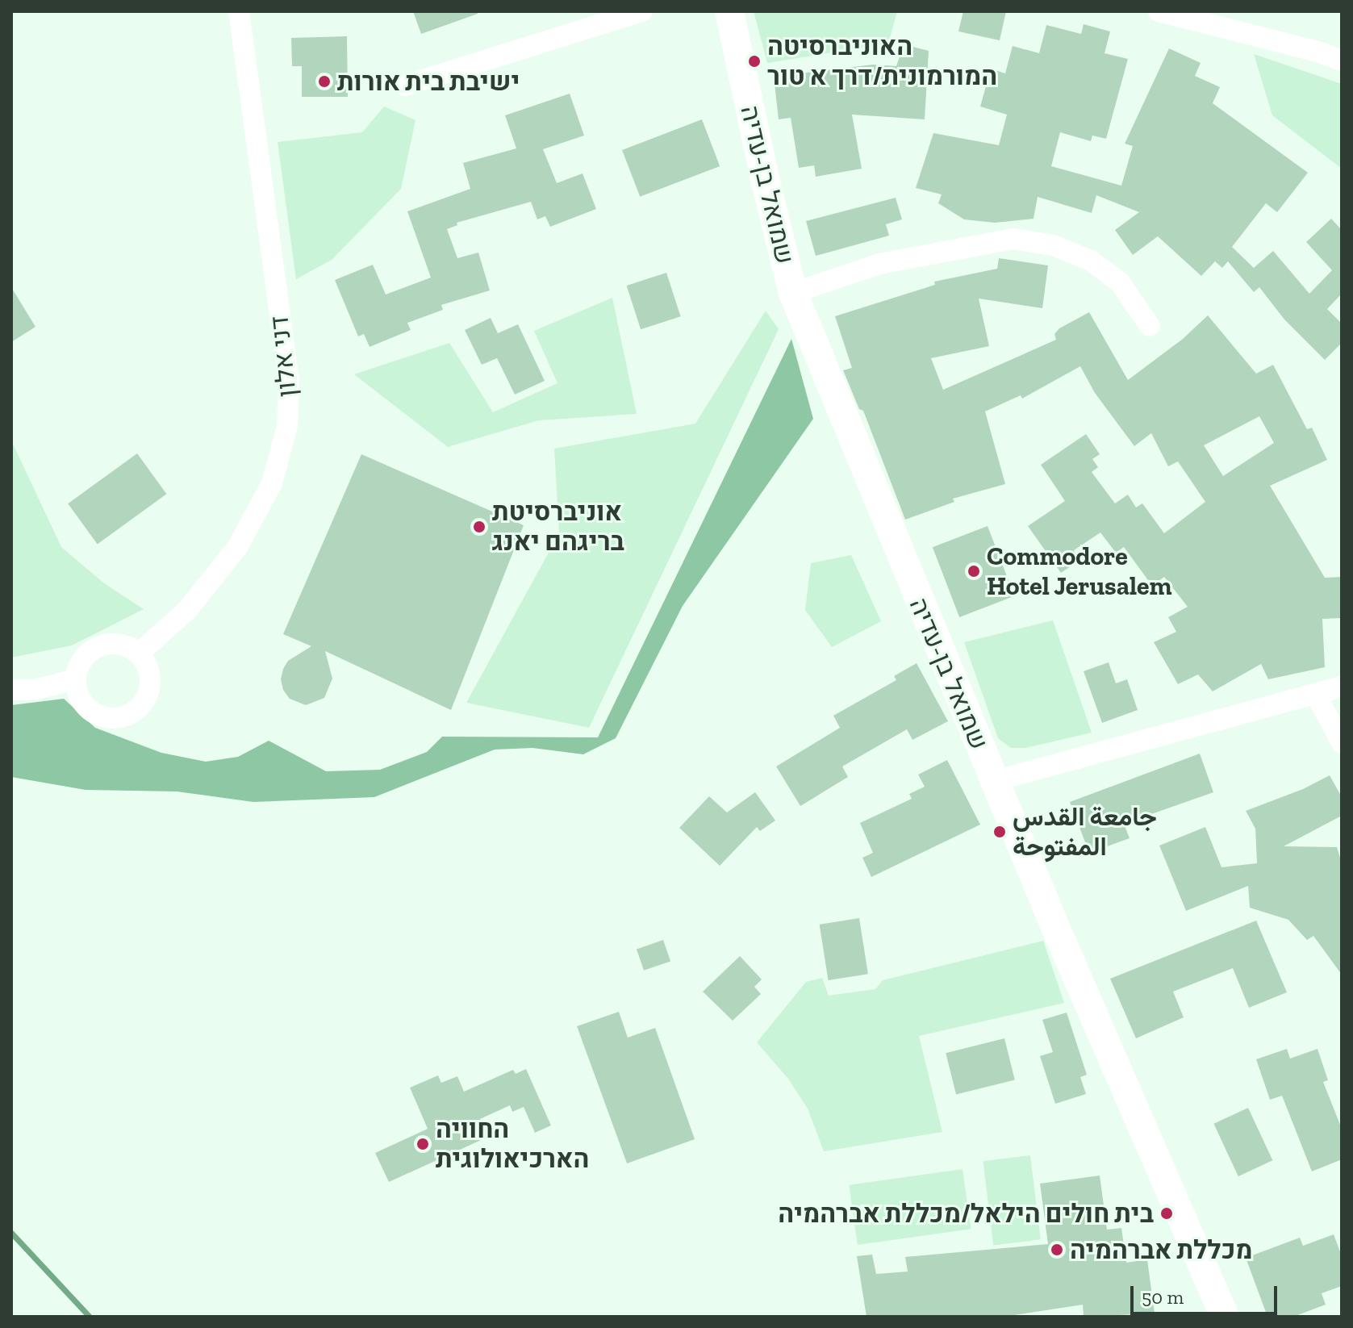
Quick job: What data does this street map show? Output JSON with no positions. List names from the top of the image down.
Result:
{
  "streets": {
    "street": ["שמואל בן-עדיה", "דני אלון"]
  },
  "places": [
    "האוניברסיטה המורמונית/דרך א טור",
    "ישיבת בית אורות",
    "אוניברסיטת בריגהם יאנג",
    "Commodore Hotel Jerusalem",
    "جامعة القدس المفتوحة",
    "החוויה הארכיאולוגית",
    "בית חולים הילאל/מכללת אברהמיה",
    "מכללת אברהמיה"
  ],
  "scale_bar": "50 m"
}
